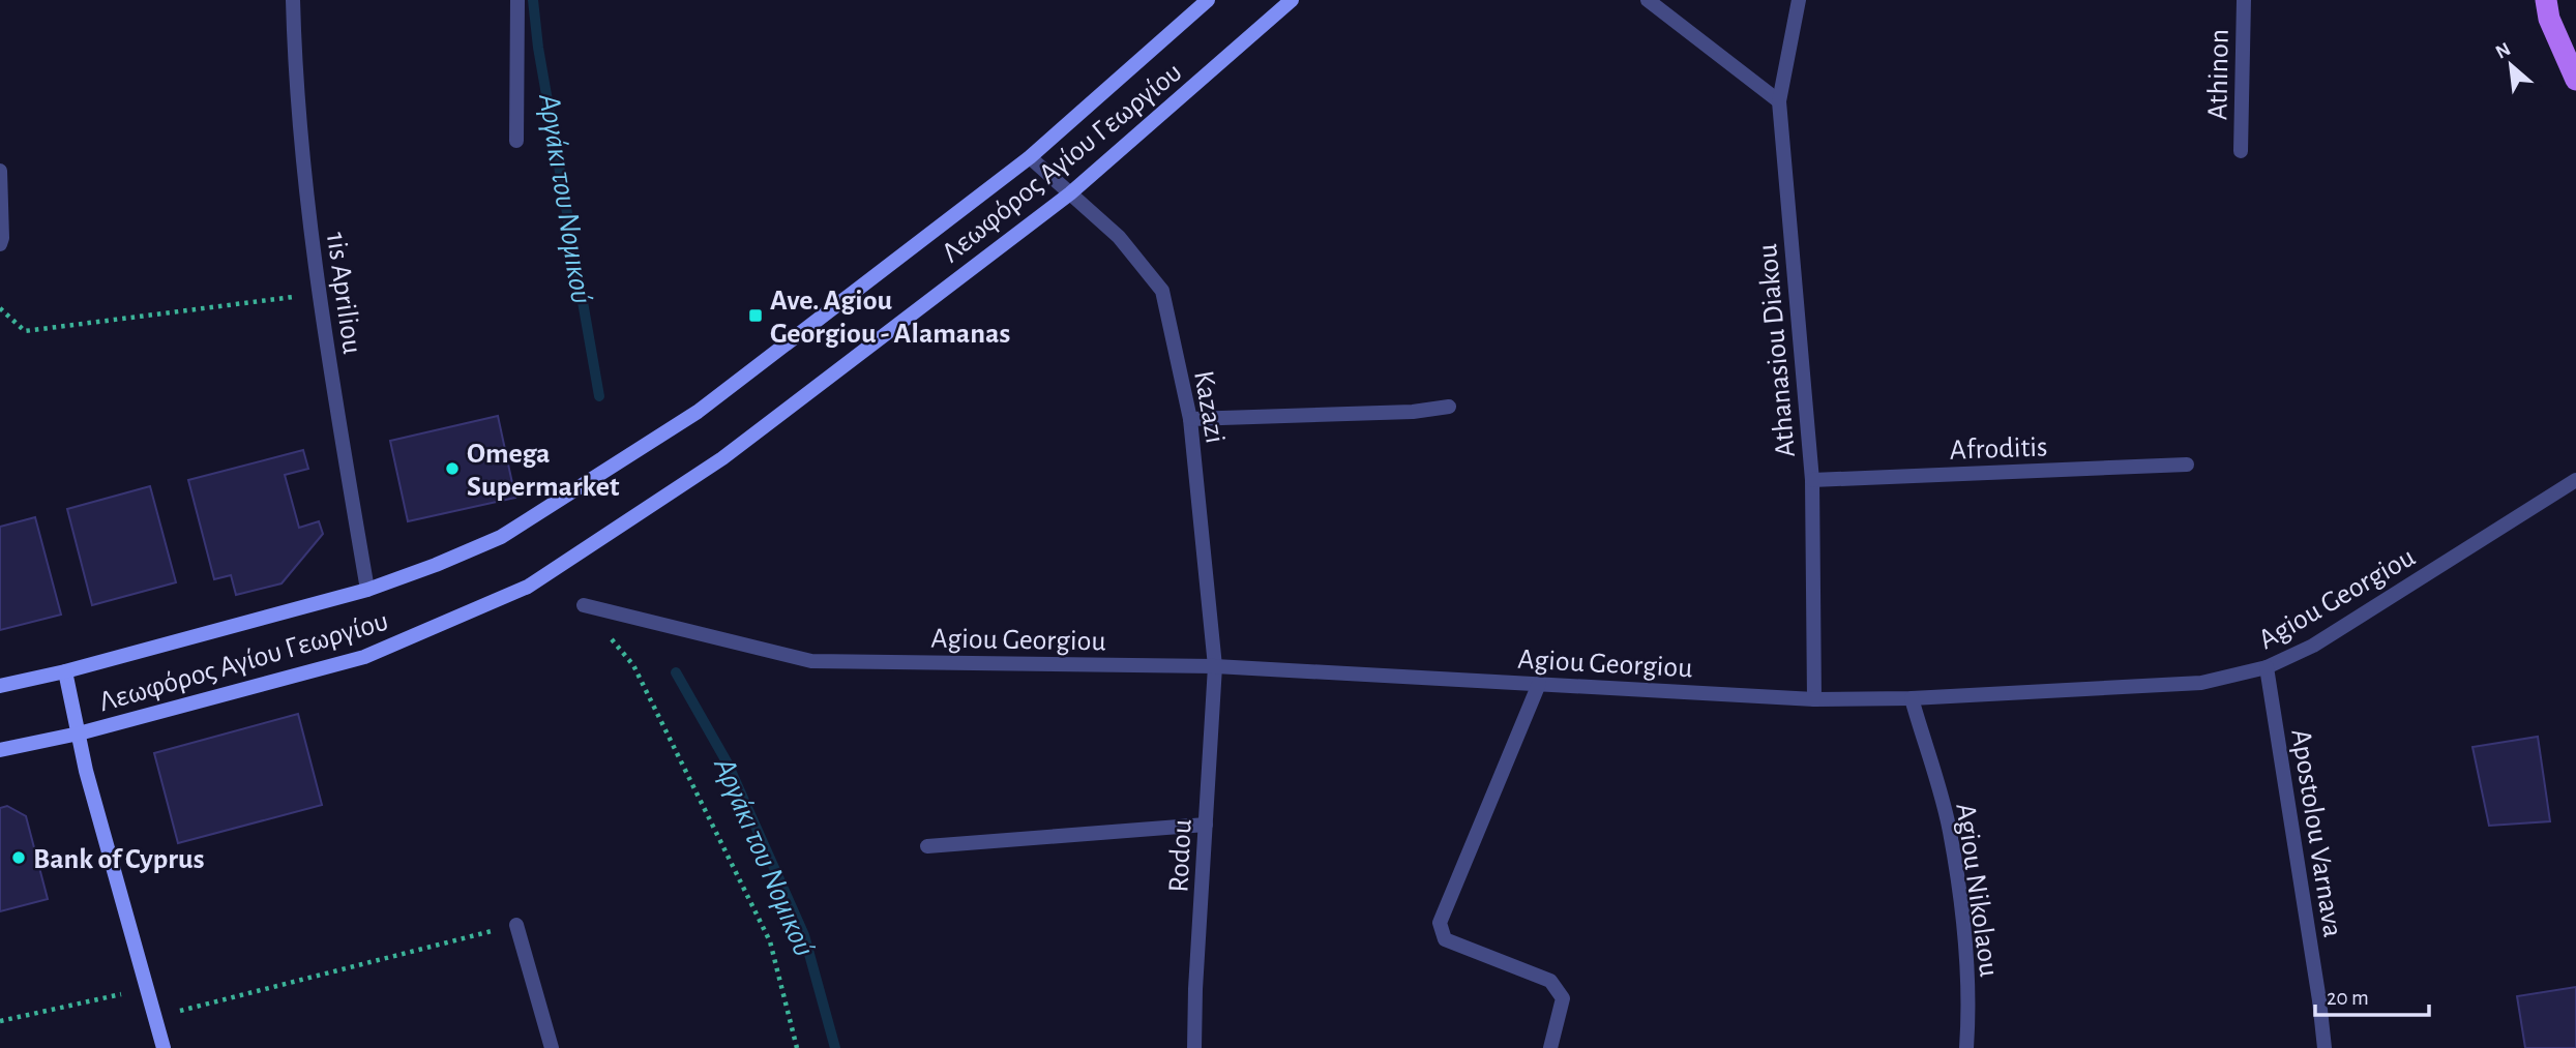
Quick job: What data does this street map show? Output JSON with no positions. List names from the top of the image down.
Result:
{
  "streets": {
    "main road": ["Λεωφόρος Αγίου Γεωργίου"],
    "street": [
      "Athinon",
      "1is Apriliou",
      "Athanasiou Diakou",
      "Kazazi",
      "Afroditis",
      "Agiou Georgiou",
      "Apostolou Varnava",
      "Rodou",
      "Agiou Nikolaou"
    ]
  },
  "crossings": [
    ["Λεωφόρος Αγίου Γεωργίου", "1is Apriliou"],
    ["Λεωφόρος Αγίου Γεωργίου", "Kazazi"],
    ["Athanasiou Diakou", "Afroditis"],
    ["Athanasiou Diakou", "Agiou Georgiou"],
    ["Kazazi", "Agiou Georgiou"],
    ["Kazazi", "Rodou"],
    ["Agiou Georgiou", "Apostolou Varnava"],
    ["Agiou Georgiou", "Rodou"],
    ["Agiou Georgiou", "Agiou Nikolaou"]
  ],
  "water": ["Αργάκι του Νομικού"],
  "places": {
    "transit": ["Ave. Agiou Georgiou - Alamanas"],
    "other": ["Omega Supermarket", "Bank of Cyprus"]
  },
  "scale_bar": "20 m",
  "north": "top left"
}
